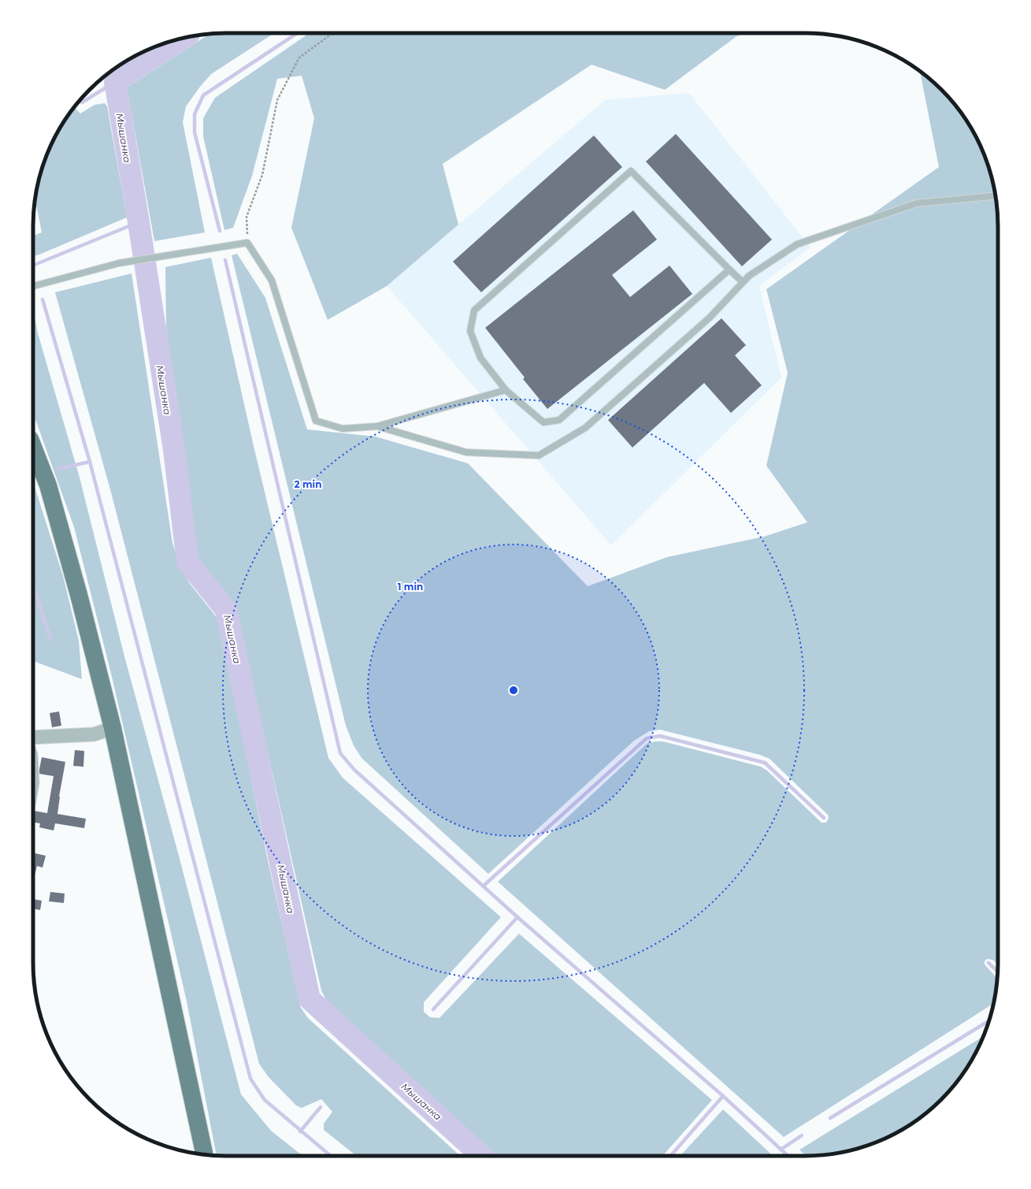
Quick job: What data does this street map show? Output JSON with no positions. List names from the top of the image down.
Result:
{
  "water": ["Мышанка"],
  "rings": ["2 min", "1 min"]
}
